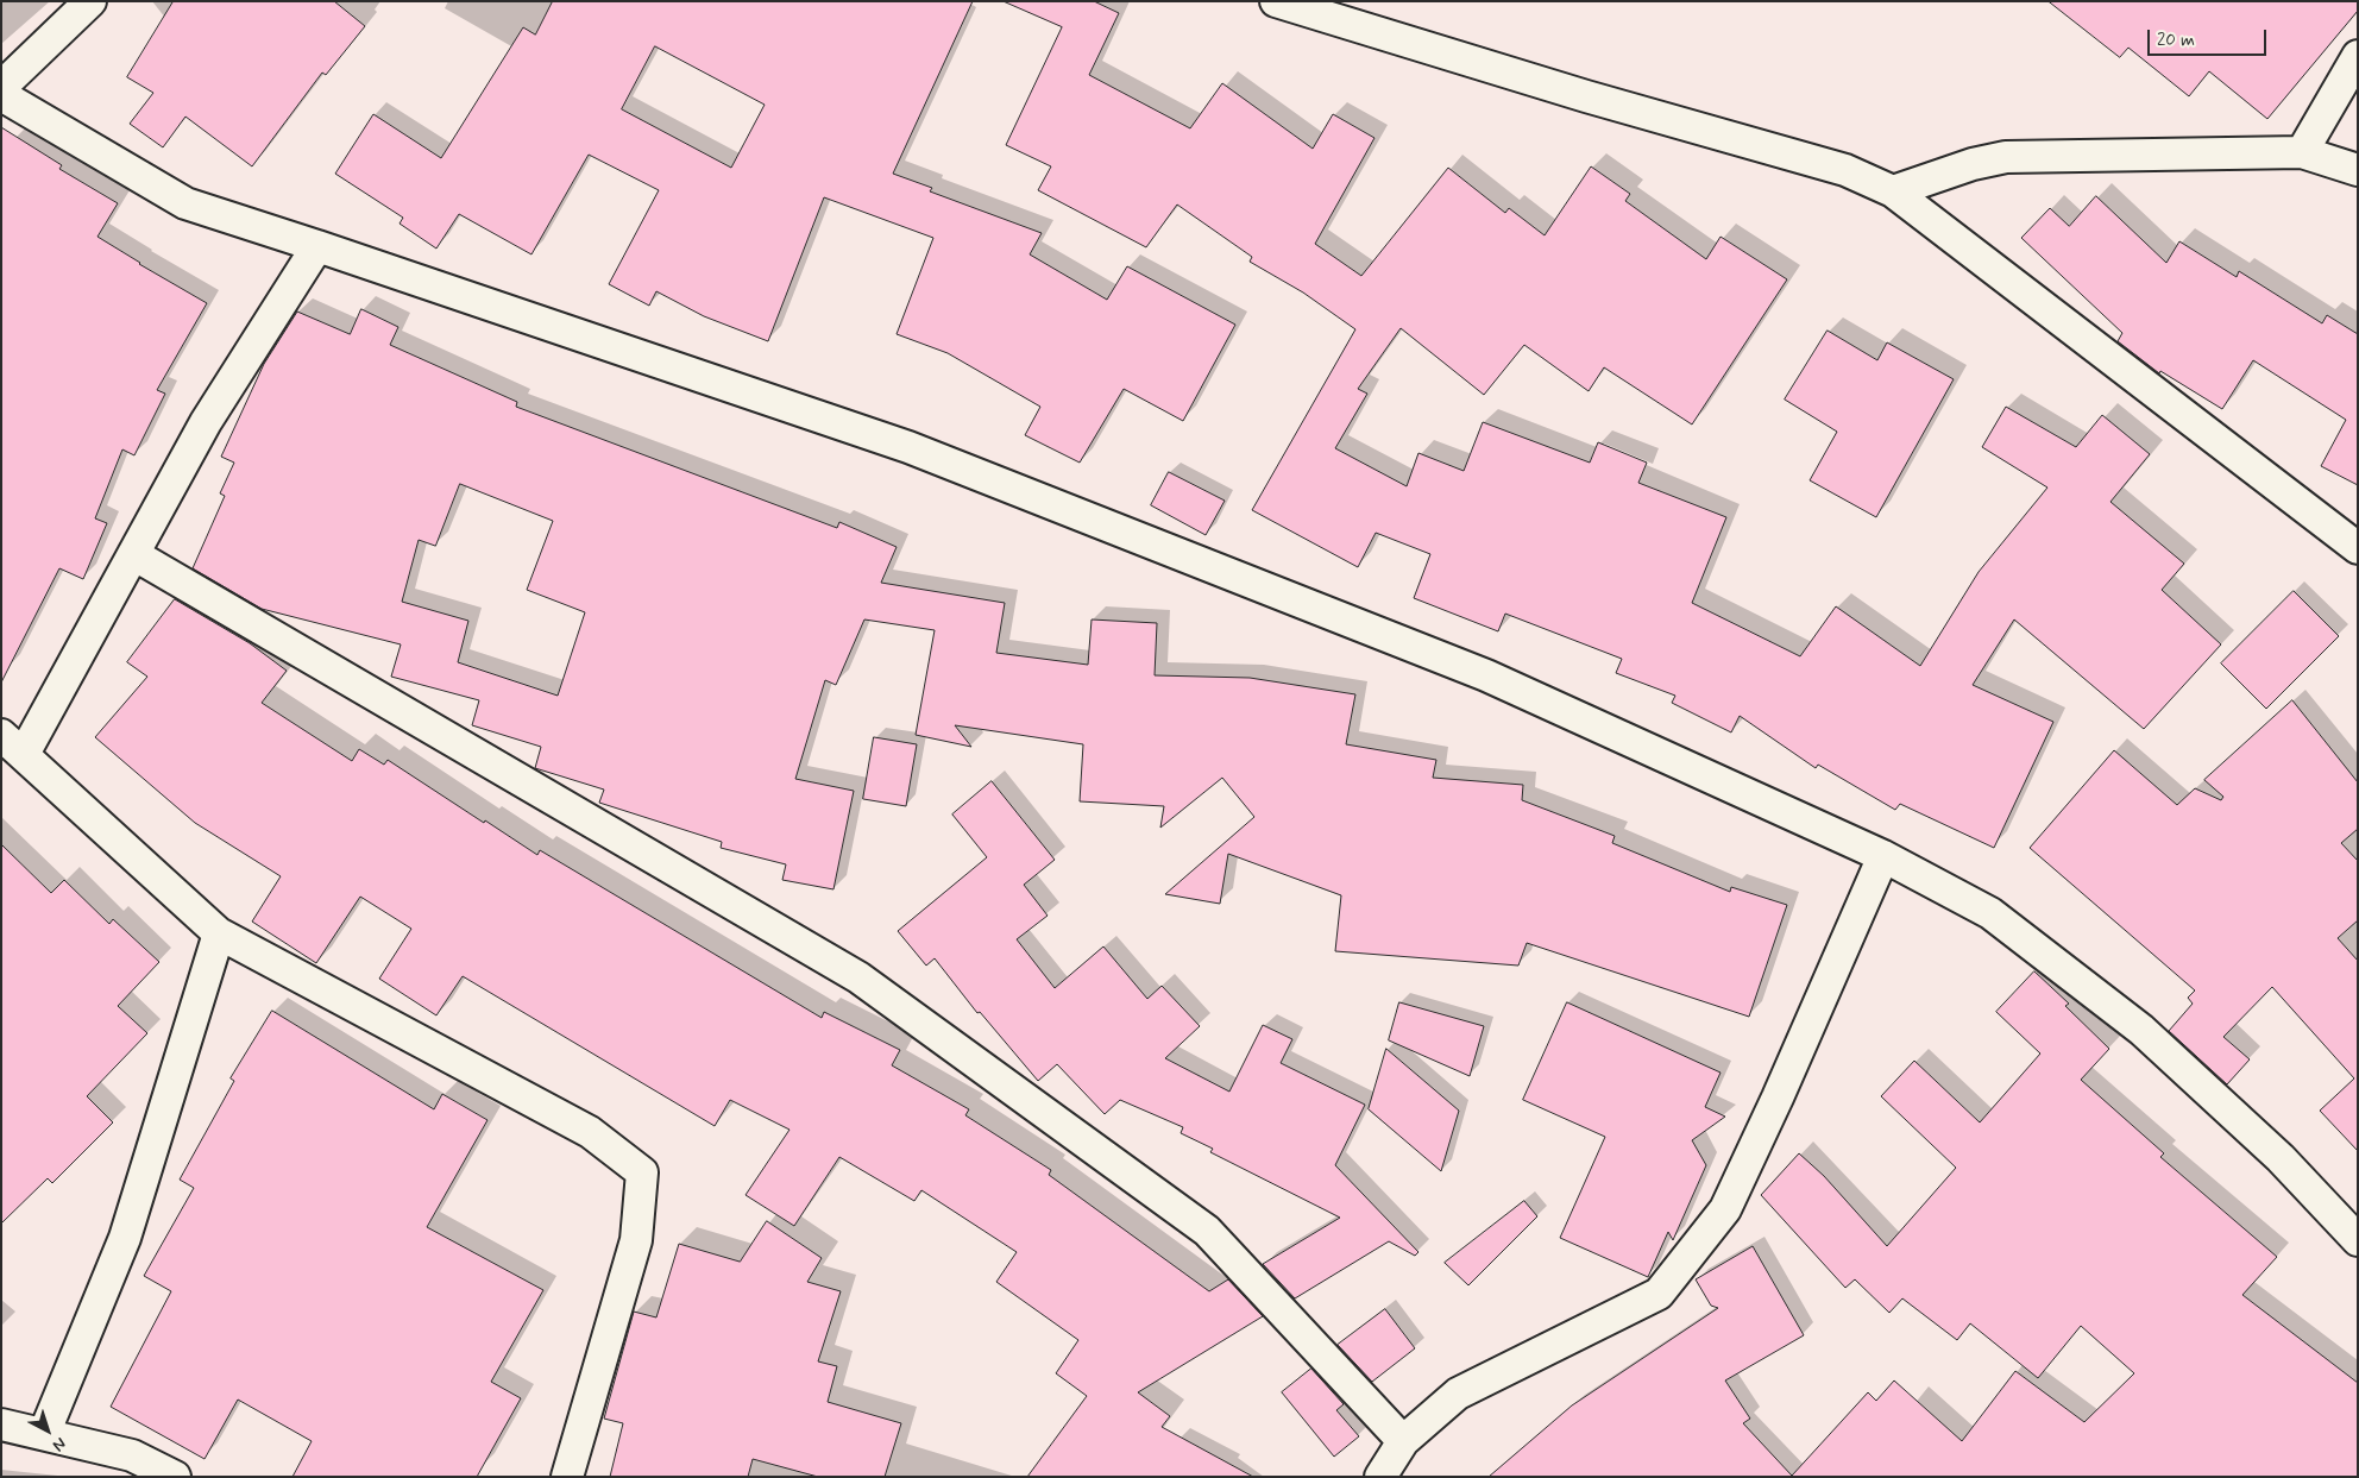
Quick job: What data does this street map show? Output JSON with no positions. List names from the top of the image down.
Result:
{
  "scale_bar": "20 m",
  "north": "bottom right"
}
